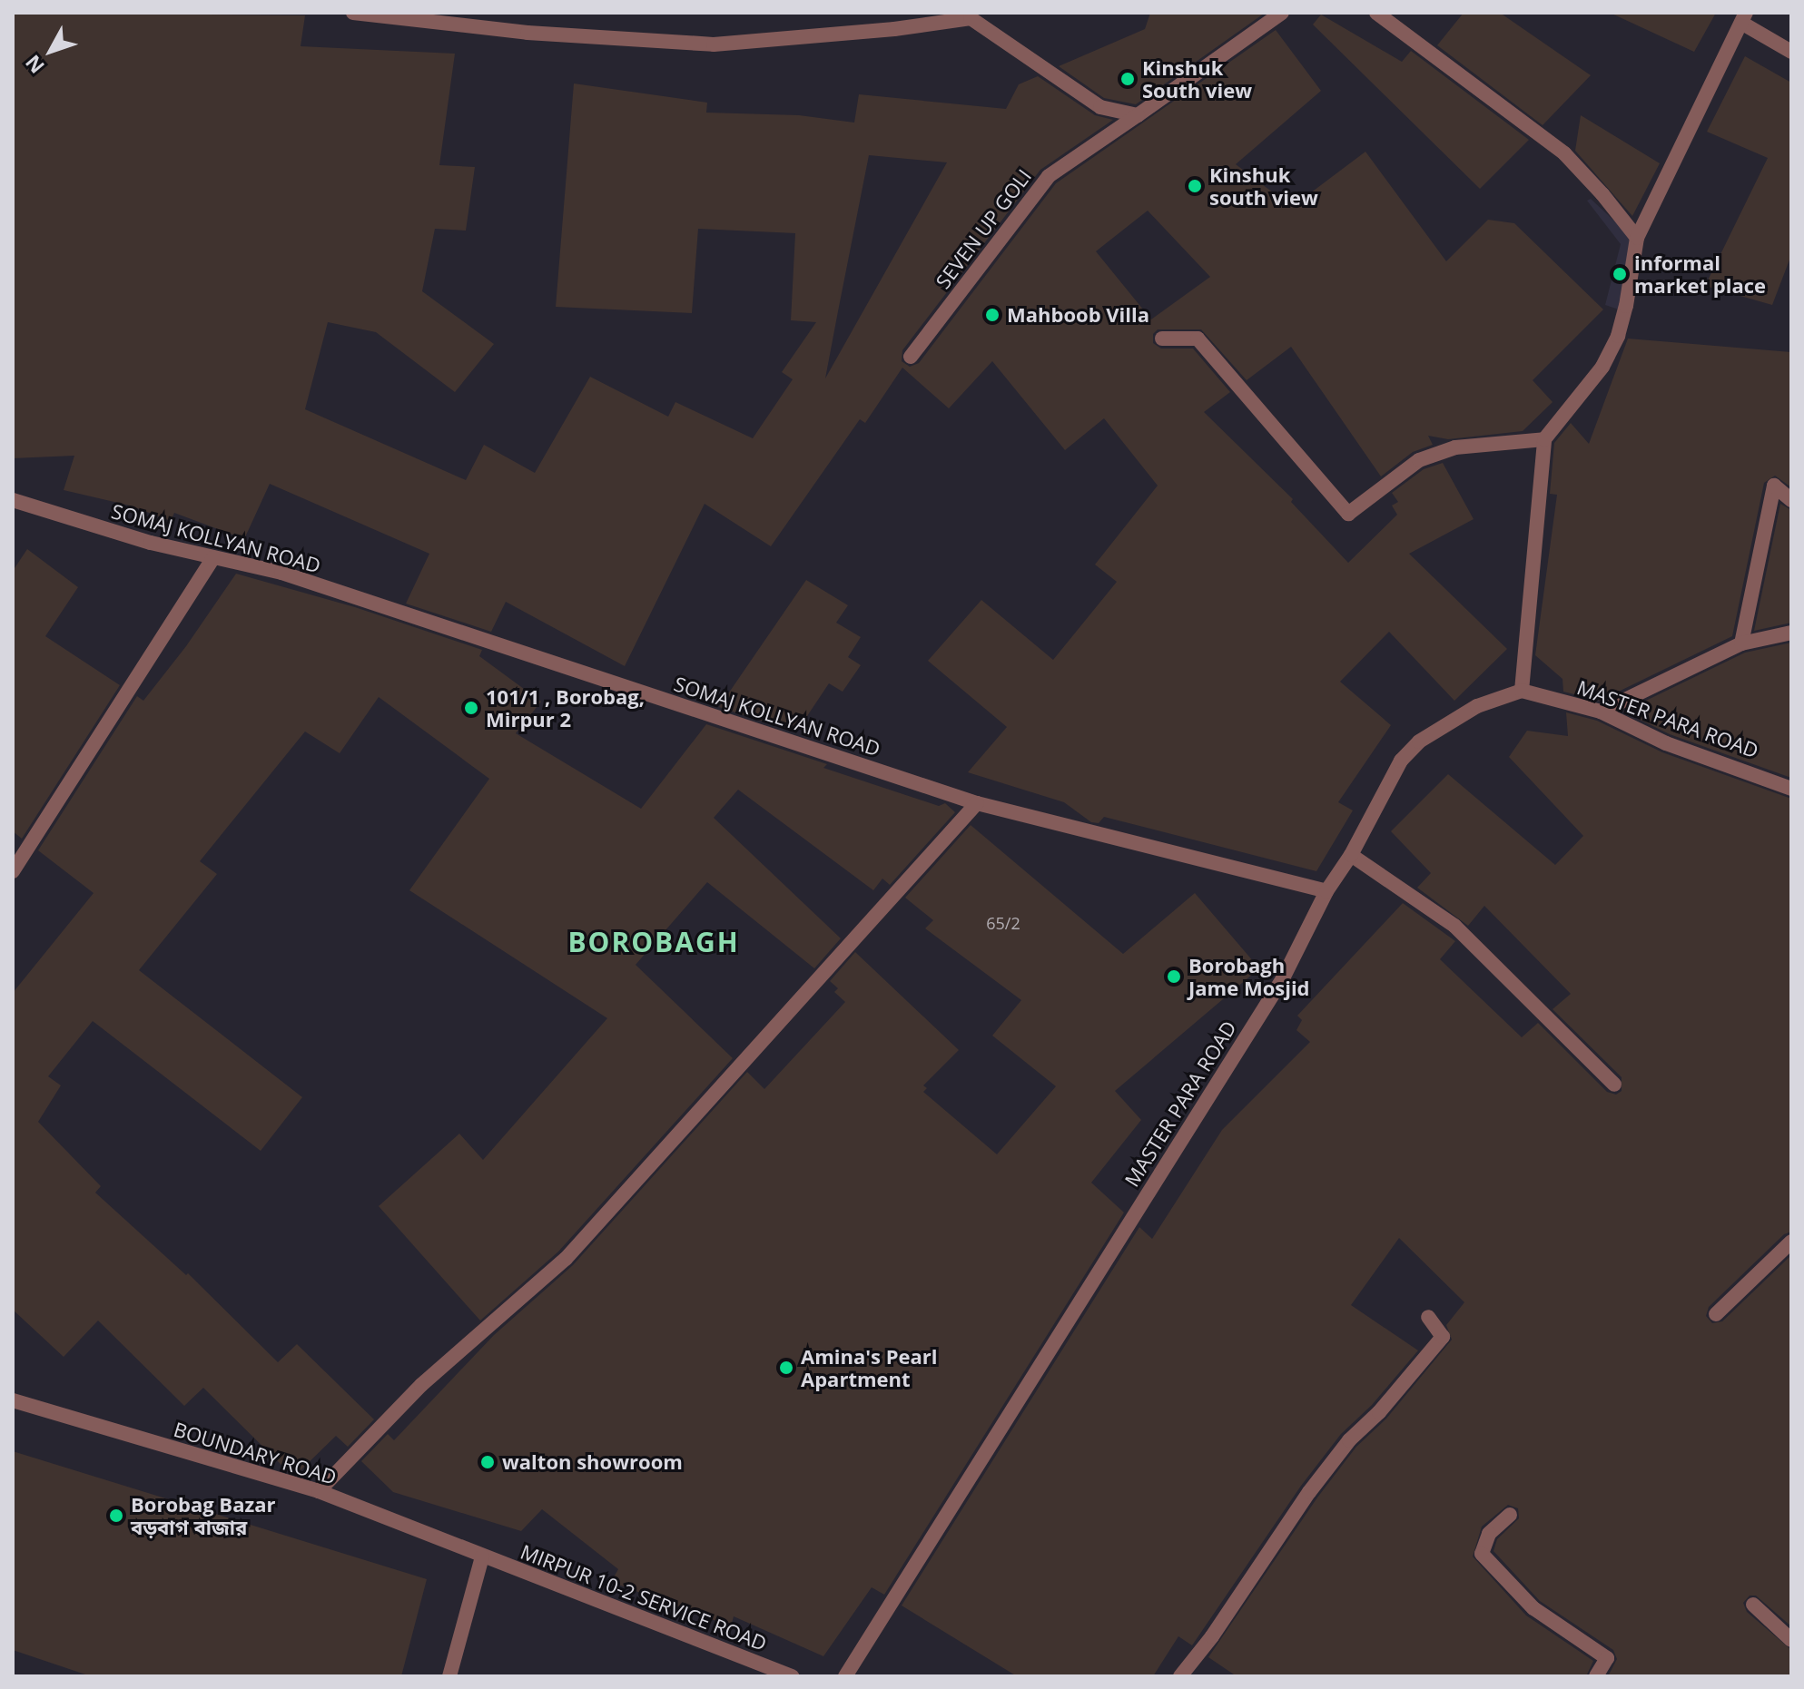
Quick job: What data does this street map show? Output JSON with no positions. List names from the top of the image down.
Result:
{
  "streets": {
    "street": [
      "SEVEN UP GOLI",
      "SOMAJ KOLLYAN ROAD",
      "MASTER PARA ROAD",
      "BOUNDARY ROAD",
      "MIRPUR 10-2 SERVICE ROAD"
    ]
  },
  "crossings": [
    ["SOMAJ KOLLYAN ROAD", "MASTER PARA ROAD"],
    ["BOUNDARY ROAD", "MIRPUR 10-2 SERVICE ROAD"]
  ],
  "districts": ["BOROBAGH"],
  "places": [
    "Kinshuk South view",
    "Kinshuk south view",
    "informal market place",
    "Mahboob Villa",
    "101/1 , Borobag, Mirpur 2",
    "Borobagh Jame Mosjid",
    "Amina's Pearl Apartment",
    "walton showroom",
    "Borobag Bazar বড়বাগ বাজার"
  ],
  "house_numbers": ["65/2"],
  "north": "bottom left"
}
